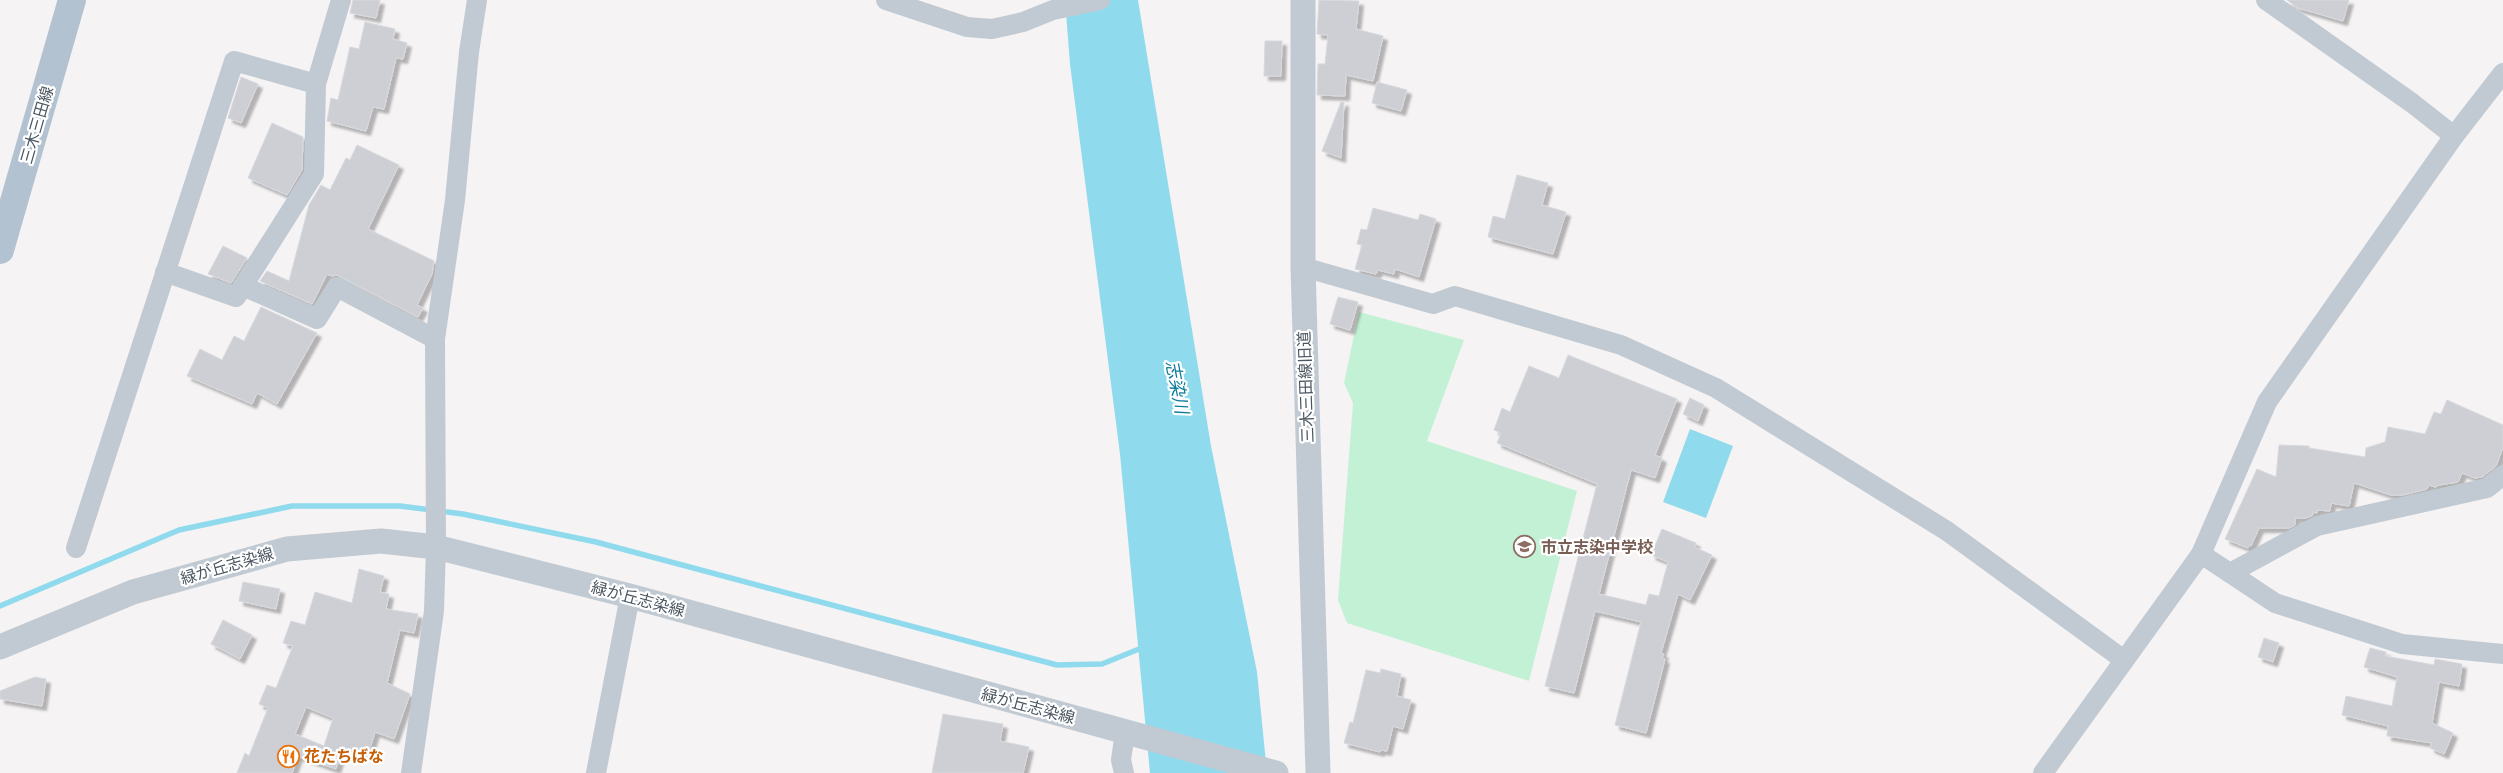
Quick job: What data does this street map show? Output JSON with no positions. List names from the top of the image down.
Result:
{
  "streets": {
    "main road": ["三木三田線"],
    "street": ["三木三田線旧道", "緑が丘志染線"]
  },
  "water": ["志染川"],
  "places": {
    "school or university": ["市立志染中学校"],
    "restaurant": ["花たちばな"]
  }
}
